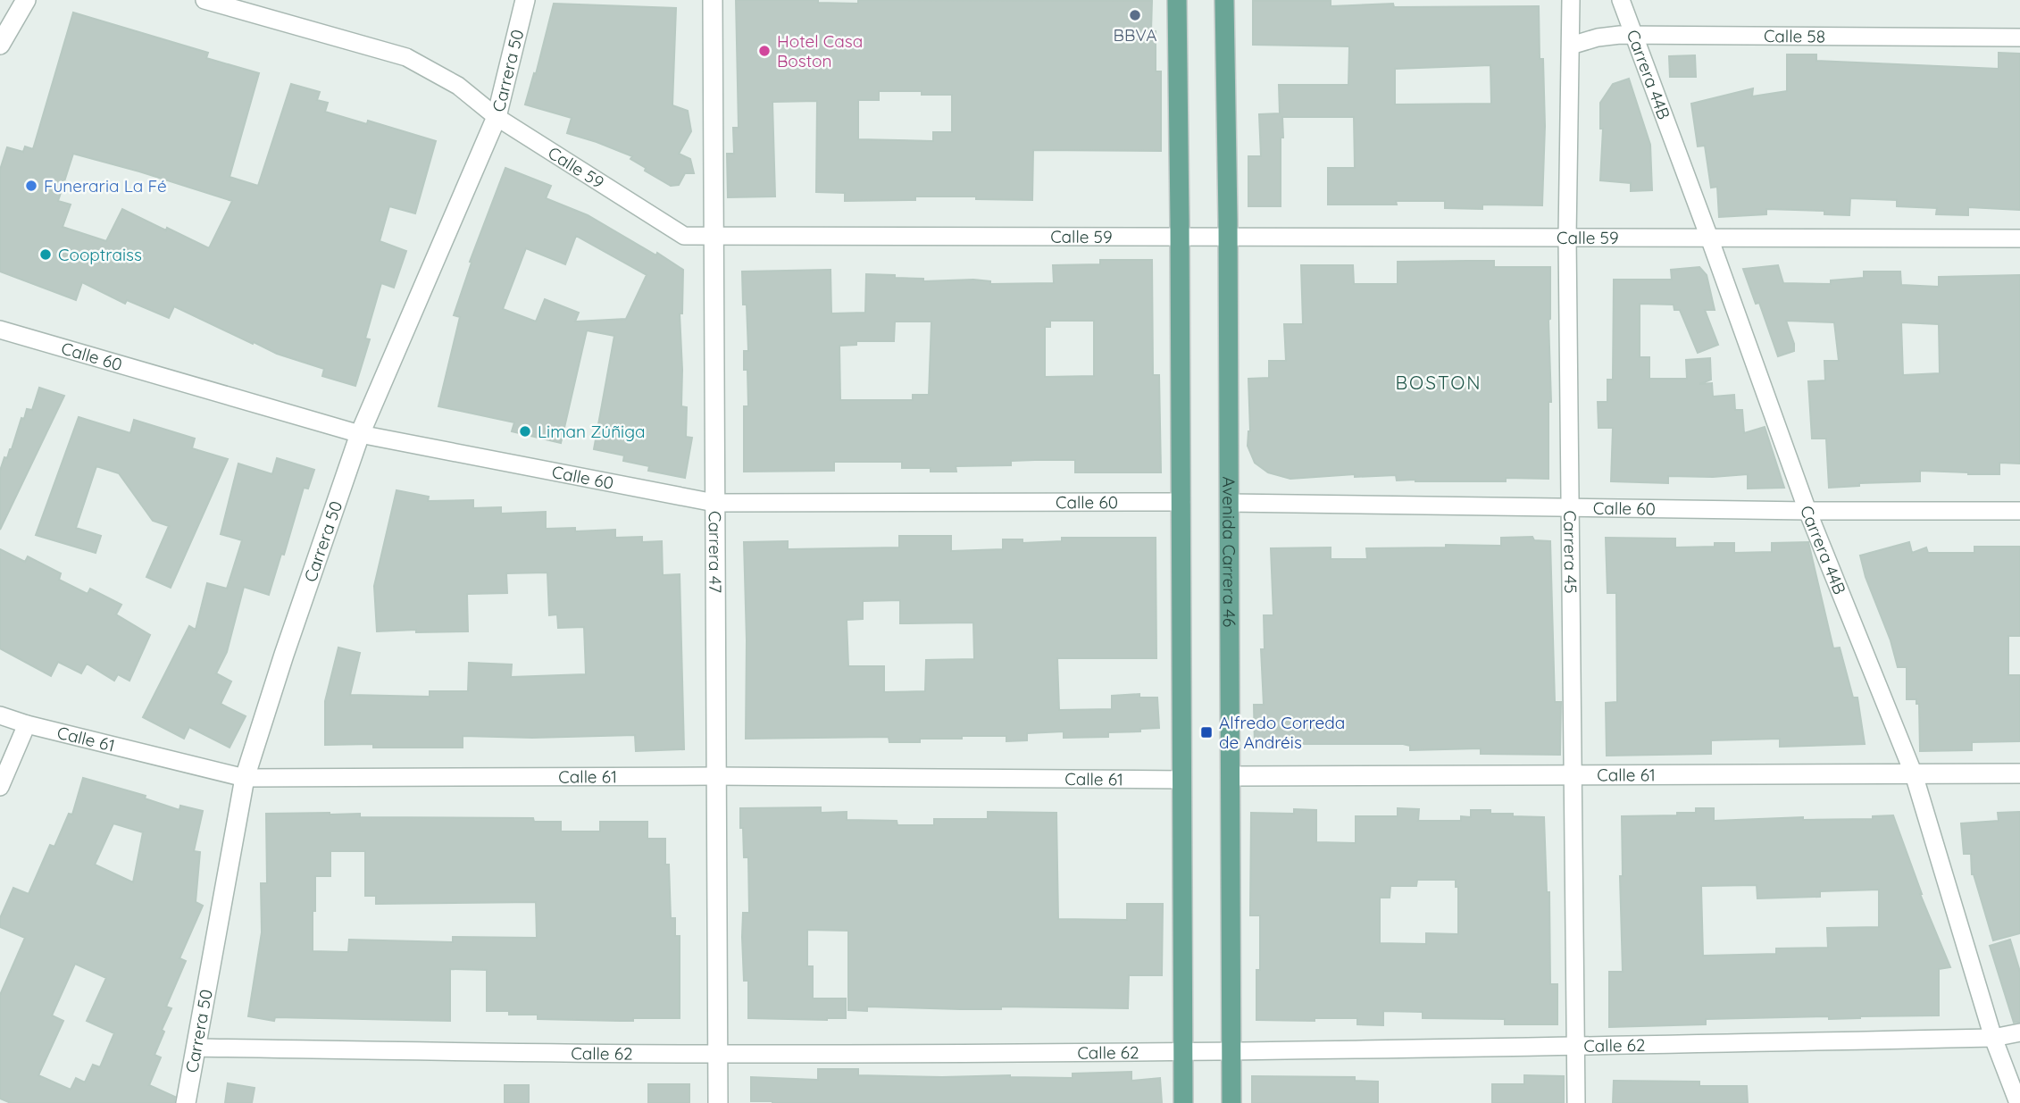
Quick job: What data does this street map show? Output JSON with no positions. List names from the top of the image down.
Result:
{
  "streets": {
    "main road": ["Avenida Carrera 46"],
    "street": [
      "Calle 58",
      "Carrera 50",
      "Carrera 44B",
      "Calle 59",
      "Calle 60",
      "Carrera 47",
      "Carrera 45",
      "Calle 61",
      "Calle 62"
    ]
  },
  "crossings": [
    ["Calle 58", "Carrera 44B"],
    ["Calle 58", "Carrera 45"],
    ["Carrera 50", "Calle 59"],
    ["Carrera 50", "Calle 60"],
    ["Carrera 50", "Calle 61"],
    ["Carrera 50", "Calle 62"],
    ["Carrera 44B", "Calle 59"],
    ["Carrera 44B", "Calle 60"],
    ["Carrera 44B", "Calle 61"],
    ["Carrera 44B", "Calle 62"],
    ["Calle 59", "Carrera 47"],
    ["Calle 59", "Avenida Carrera 46"],
    ["Calle 59", "Carrera 45"],
    ["Calle 60", "Carrera 47"],
    ["Calle 60", "Avenida Carrera 46"],
    ["Calle 60", "Carrera 45"],
    ["Carrera 47", "Calle 61"],
    ["Carrera 47", "Calle 62"],
    ["Avenida Carrera 46", "Calle 61"],
    ["Avenida Carrera 46", "Calle 62"],
    ["Carrera 45", "Calle 61"],
    ["Carrera 45", "Calle 62"]
  ],
  "districts": ["BOSTON"],
  "places": {
    "other": [
      "BBVA",
      "Hotel Casa Boston",
      "Funeraria La Fé",
      "Cooptraiss",
      "Liman Zúñiga"
    ],
    "transit": ["Alfredo Correda de Andréis"]
  }
}
